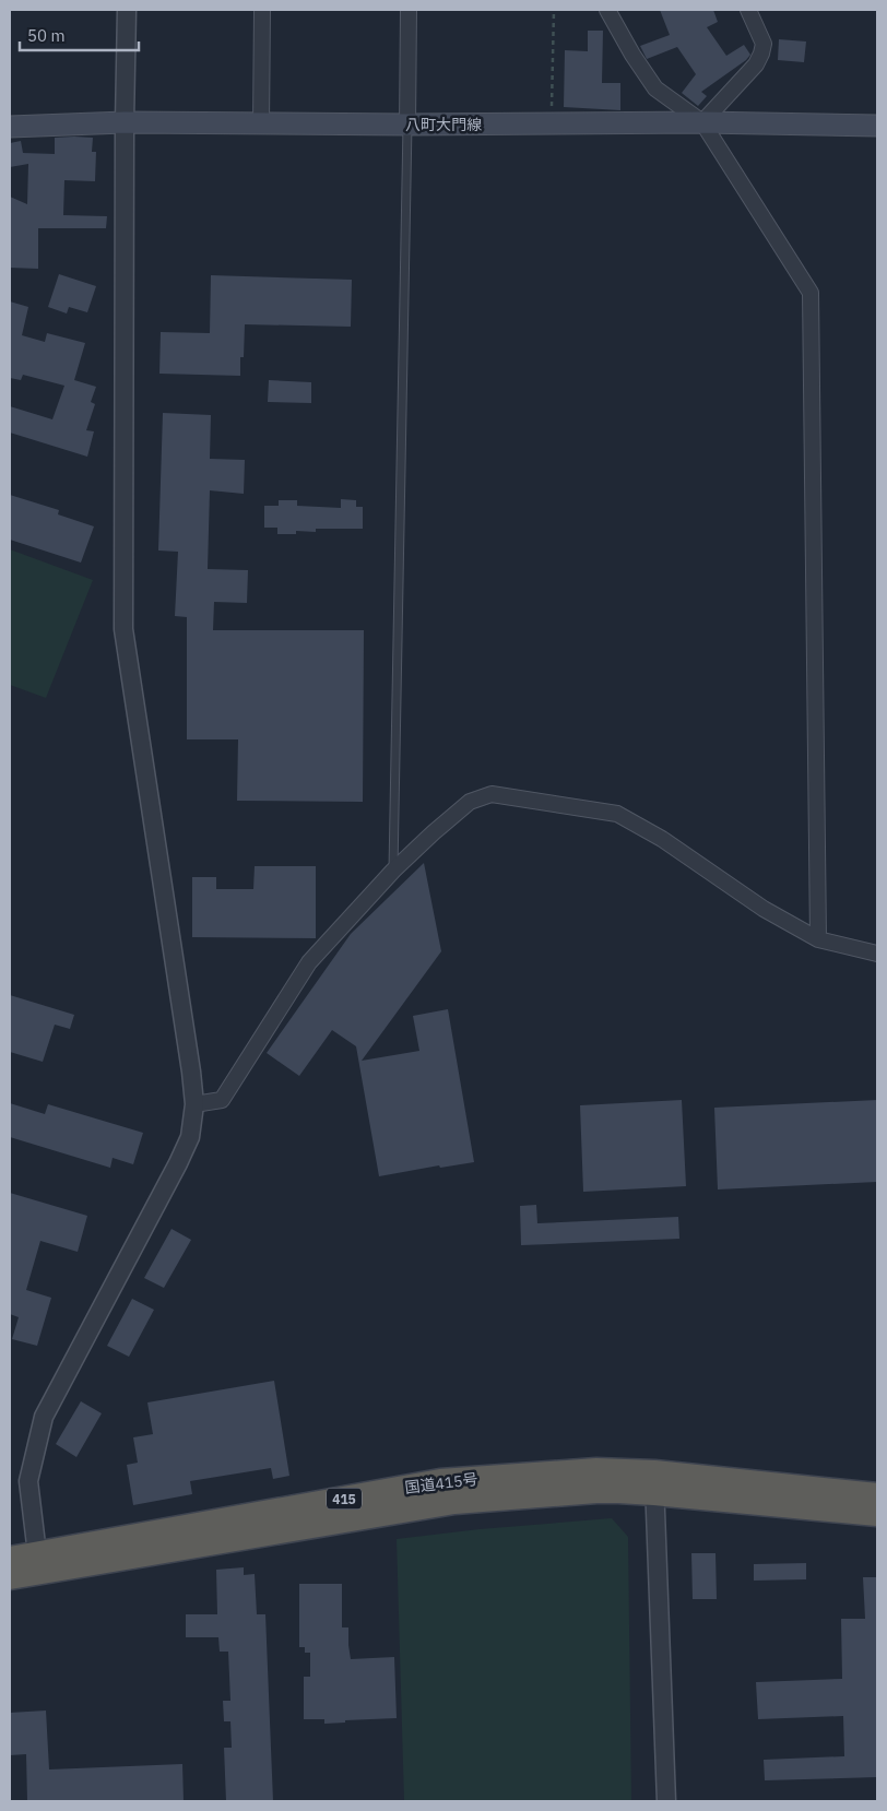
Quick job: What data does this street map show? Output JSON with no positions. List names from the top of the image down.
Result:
{
  "streets": {
    "highway": ["国道415号", "415"],
    "main road": ["八町大門線"]
  },
  "scale_bar": "50 m"
}
